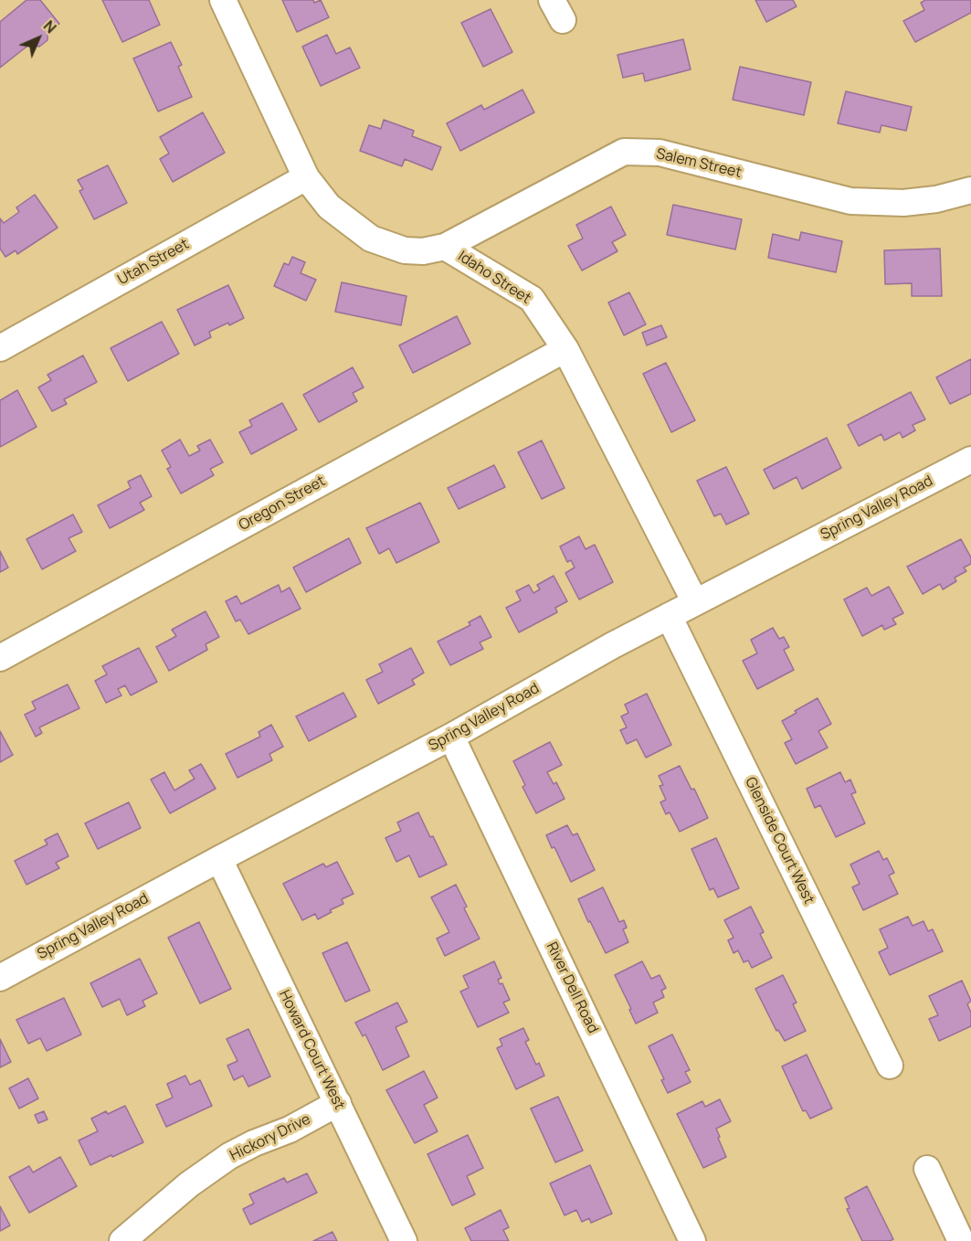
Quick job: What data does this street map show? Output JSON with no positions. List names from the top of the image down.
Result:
{
  "streets": {
    "street": [
      "Salem Street",
      "Utah Street",
      "Idaho Street",
      "Oregon Street",
      "Spring Valley Road",
      "Glenside Court West",
      "River Dell Road",
      "Howard Court West",
      "Hickory Drive"
    ]
  },
  "crossings": [
    ["Salem Street", "Idaho Street"],
    ["Utah Street", "Idaho Street"],
    ["Idaho Street", "Oregon Street"],
    ["Idaho Street", "Spring Valley Road"],
    ["Spring Valley Road", "Glenside Court West"],
    ["Spring Valley Road", "River Dell Road"],
    ["Spring Valley Road", "Howard Court West"],
    ["Howard Court West", "Hickory Drive"]
  ],
  "north": "top right"
}
